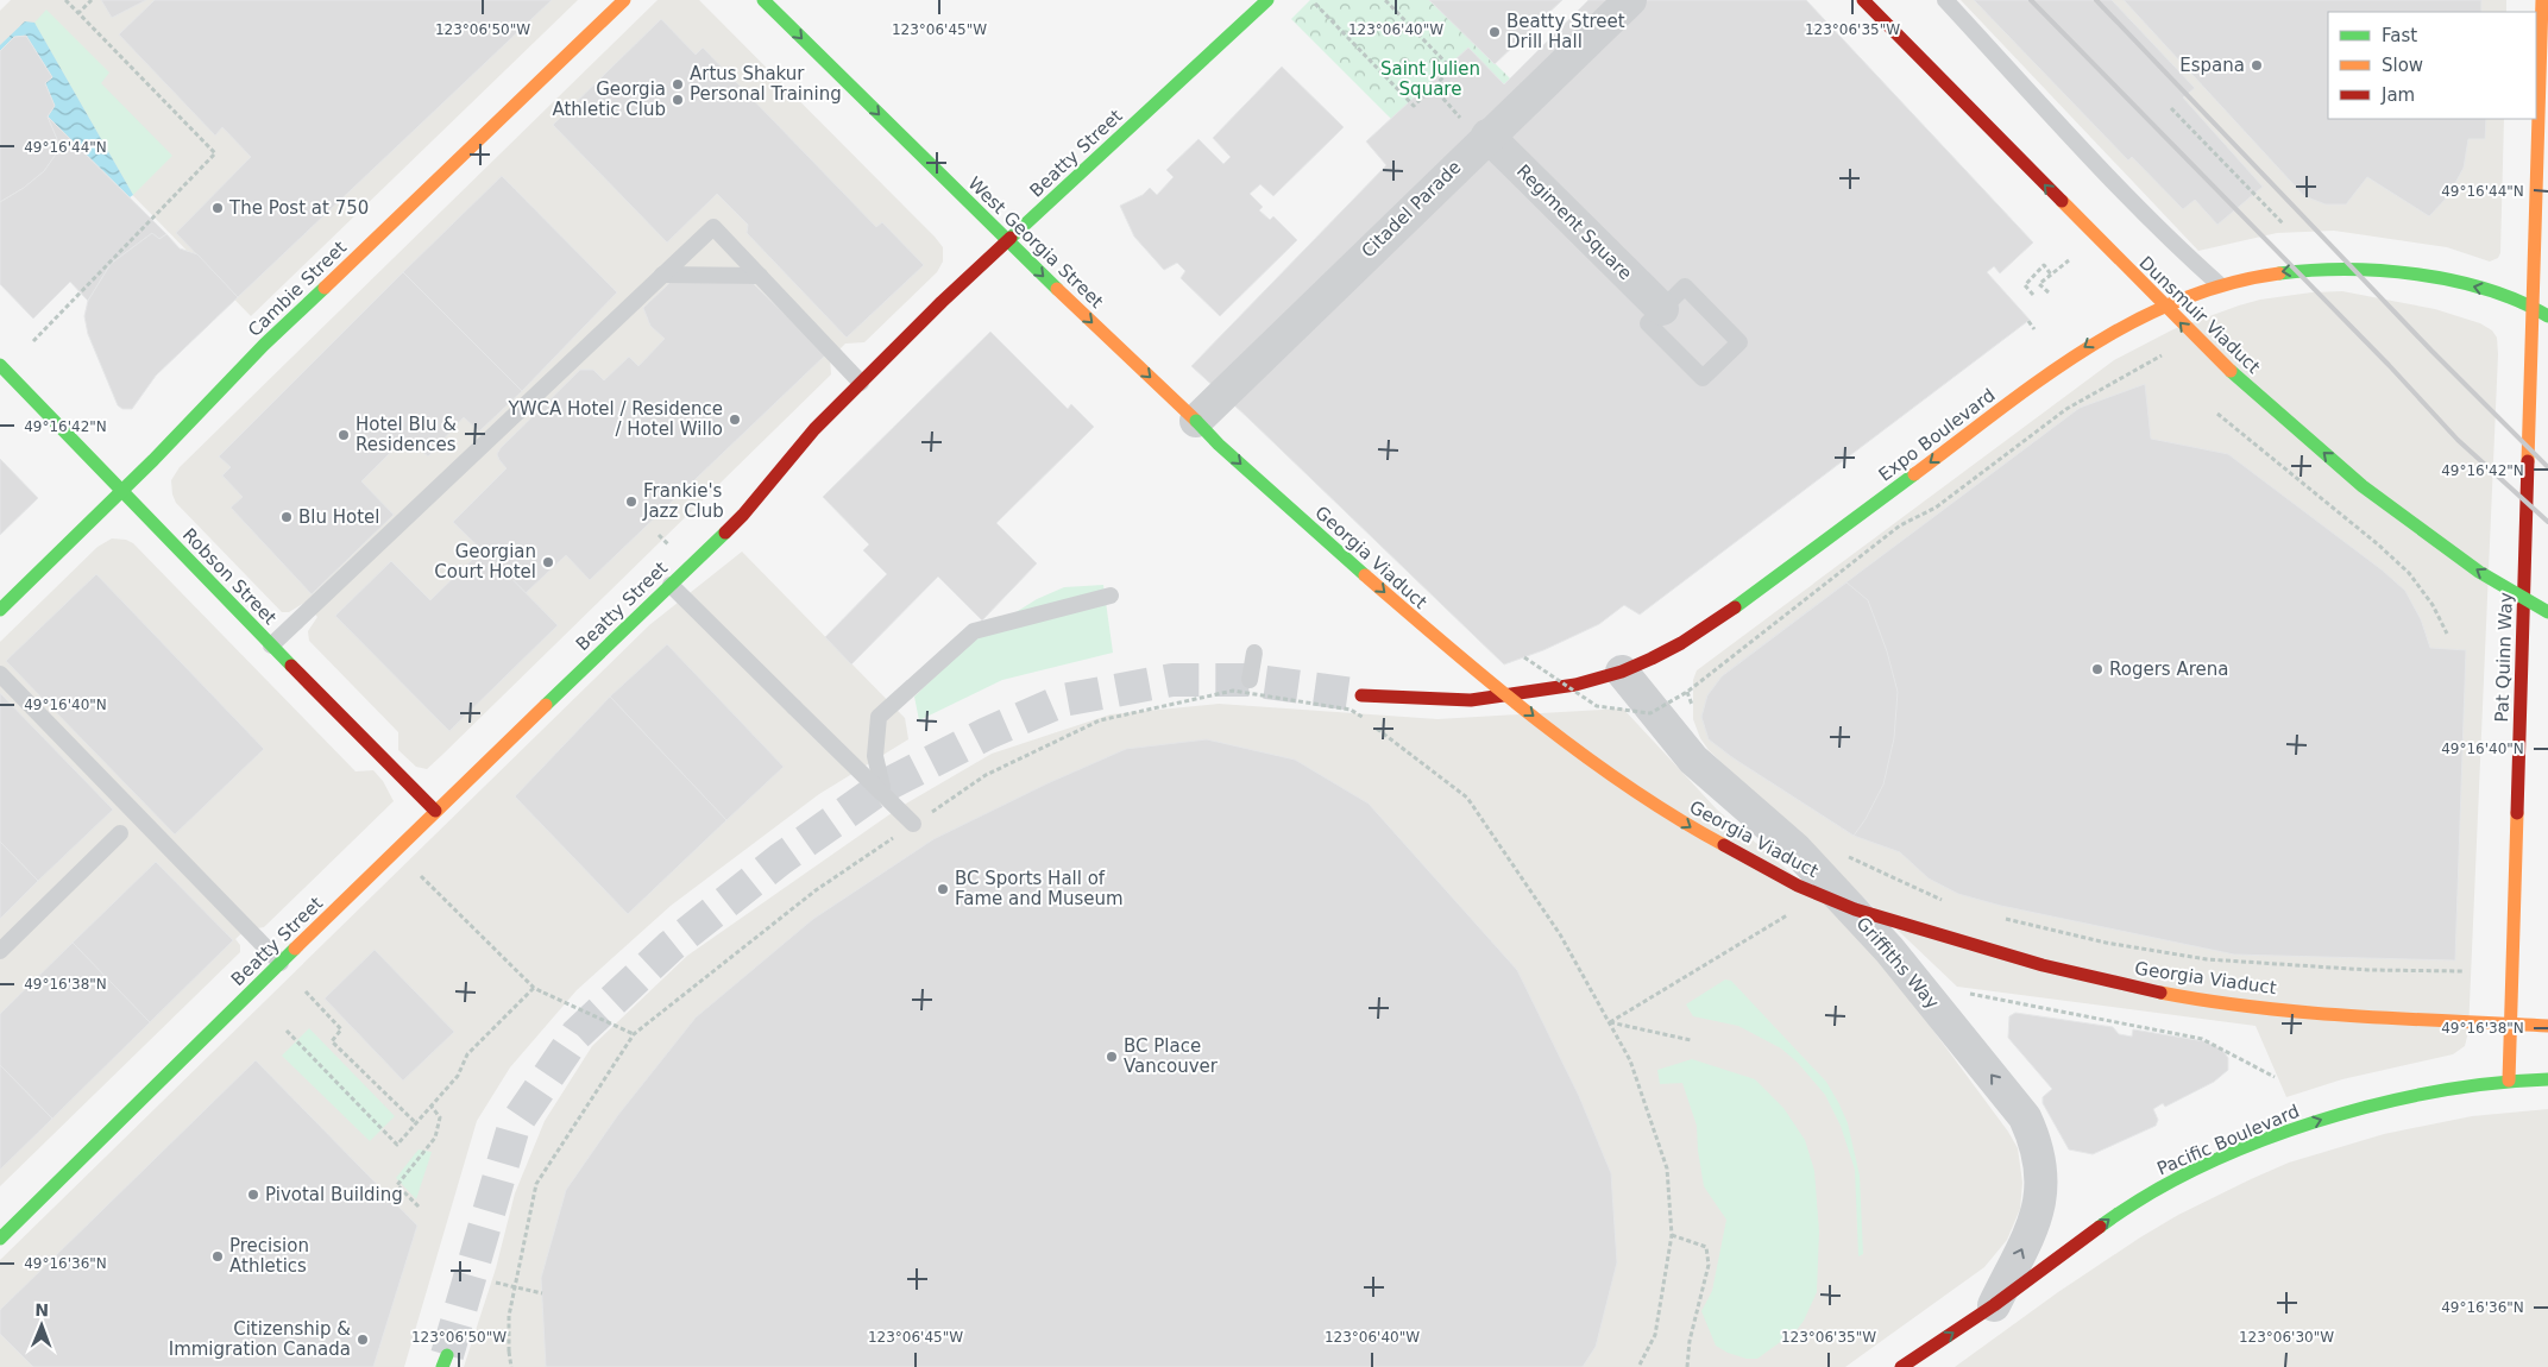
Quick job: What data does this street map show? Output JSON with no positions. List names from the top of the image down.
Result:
{
  "streets": {
    "main road": [
      "Beatty Street",
      "West Georgia Street",
      "Cambie Street",
      "Dunsmuir Viaduct",
      "Expo Boulevard",
      "Georgia Viaduct",
      "Robson Street",
      "Pat Quinn Way",
      "Pacific Boulevard"
    ],
    "street": ["Citadel Parade", "Regiment Square", "Griffiths Way"]
  },
  "crossings": [
    ["Beatty Street", "West Georgia Street"],
    ["Beatty Street", "Robson Street"],
    ["Citadel Parade", "Regiment Square"],
    ["Citadel Parade", "Georgia Viaduct"],
    ["West Georgia Street", "Georgia Viaduct"],
    ["Cambie Street", "Robson Street"],
    ["Expo Boulevard", "Pat Quinn Way"],
    ["Expo Boulevard", "Griffiths Way"],
    ["Pat Quinn Way", "Pacific Boulevard"],
    ["Griffiths Way", "Pacific Boulevard"]
  ],
  "one_way": [
    "West Georgia Street",
    "Dunsmuir Viaduct",
    "Expo Boulevard",
    "Georgia Viaduct",
    "Griffiths Way",
    "Pacific Boulevard"
  ],
  "parks": ["Saint Julien Square"],
  "places": [
    "Beatty Street Drill Hall",
    "Espana",
    "Artus Shakur Personal Training",
    "Georgia Athletic Club",
    "The Post at 750",
    "YWCA Hotel / Residence / Hotel Willo",
    "Hotel Blu & Residences",
    "Frankie's Jazz Club",
    "Blu Hotel",
    "Georgian Court Hotel",
    "Rogers Arena",
    "BC Sports Hall of Fame and Museum",
    "BC Place Vancouver",
    "Pivotal Building",
    "Precision Athletics",
    "Citizenship & Immigration Canada"
  ],
  "legend": ["Fast", "Slow", "Jam"],
  "north": "top",
  "coordinates": [
    "123°06'50\"W",
    "123°06'45\"W",
    "123°06'40\"W",
    "123°06'35\"W",
    "49°16'44\"N",
    "49°16'42\"N",
    "49°16'40\"N",
    "49°16'38\"N",
    "49°16'36\"N",
    "123°06'30\"W"
  ]
}
